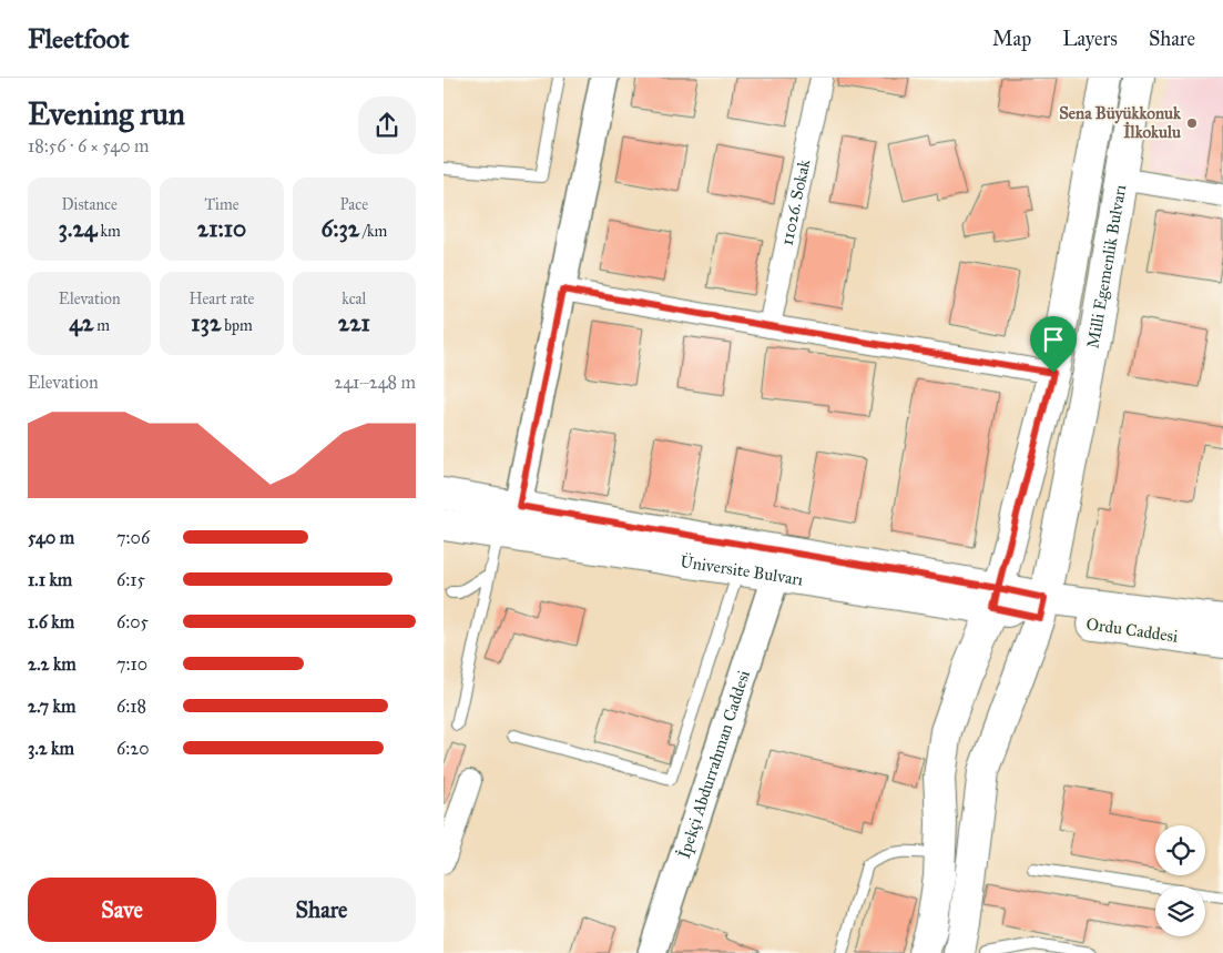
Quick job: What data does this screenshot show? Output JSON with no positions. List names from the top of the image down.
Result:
{
  "streets": {
    "main road": ["Milli Egemenlik Bulvarı", "Üniversite Bulvarı", "Ordu Caddesi"],
    "street": ["11026. Sokak", "İpekçi Abdurrahman Caddesi"]
  },
  "crossings": [
    ["Milli Egemenlik Bulvarı", "Üniversite Bulvarı"],
    ["Milli Egemenlik Bulvarı", "Ordu Caddesi"],
    ["Üniversite Bulvarı", "Ordu Caddesi"],
    ["Üniversite Bulvarı", "İpekçi Abdurrahman Caddesi"]
  ],
  "places": ["Sena Büyükkonuk İlkokulu"],
  "page": {
    "header": "Fleetfoot",
    "nav": ["Map", "Layers", "Share"],
    "heading": ["Evening run", "18:56 · 6 × 540 m"],
    "stats": [
      ["Distance", "3.24 km"],
      ["Time", "21:10"],
      ["Pace", "6:32 /km"],
      ["Elevation", "42 m"],
      ["Heart rate", "132 bpm"],
      ["kcal", "221"]
    ],
    "chart": ["Elevation", "241–248 m"],
    "list": [
      {
        "name": "540 m",
        "note": "7:06"
      },
      {
        "name": "1.1 km",
        "note": "6:15"
      },
      {
        "name": "1.6 km",
        "note": "6:05"
      },
      {
        "name": "2.2 km",
        "note": "7:10"
      },
      {
        "name": "2.7 km",
        "note": "6:18"
      },
      {
        "name": "3.2 km",
        "note": "6:20"
      }
    ],
    "buttons": ["Save", "Share"]
  }
}
